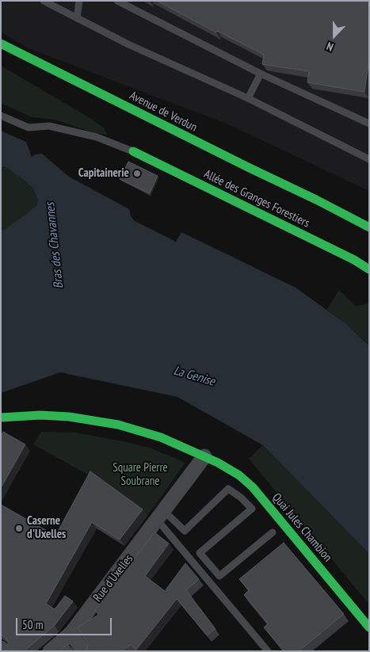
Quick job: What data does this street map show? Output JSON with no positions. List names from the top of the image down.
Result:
{
  "streets": {
    "street": [
      "Avenue de Verdun",
      "Allée des Granges Forestiers",
      "Quai Jules Chambion",
      "Rue d'Uxelles"
    ]
  },
  "crossings": [
    ["Quai Jules Chambion", "Rue d'Uxelles"]
  ],
  "water": ["Bras des Chavannes", "La Genise"],
  "parks": ["Square Pierre Soubrane"],
  "places": ["Capitainerie", "Caserne d'Uxelles"],
  "scale_bar": "50 m",
  "north": "bottom"
}
